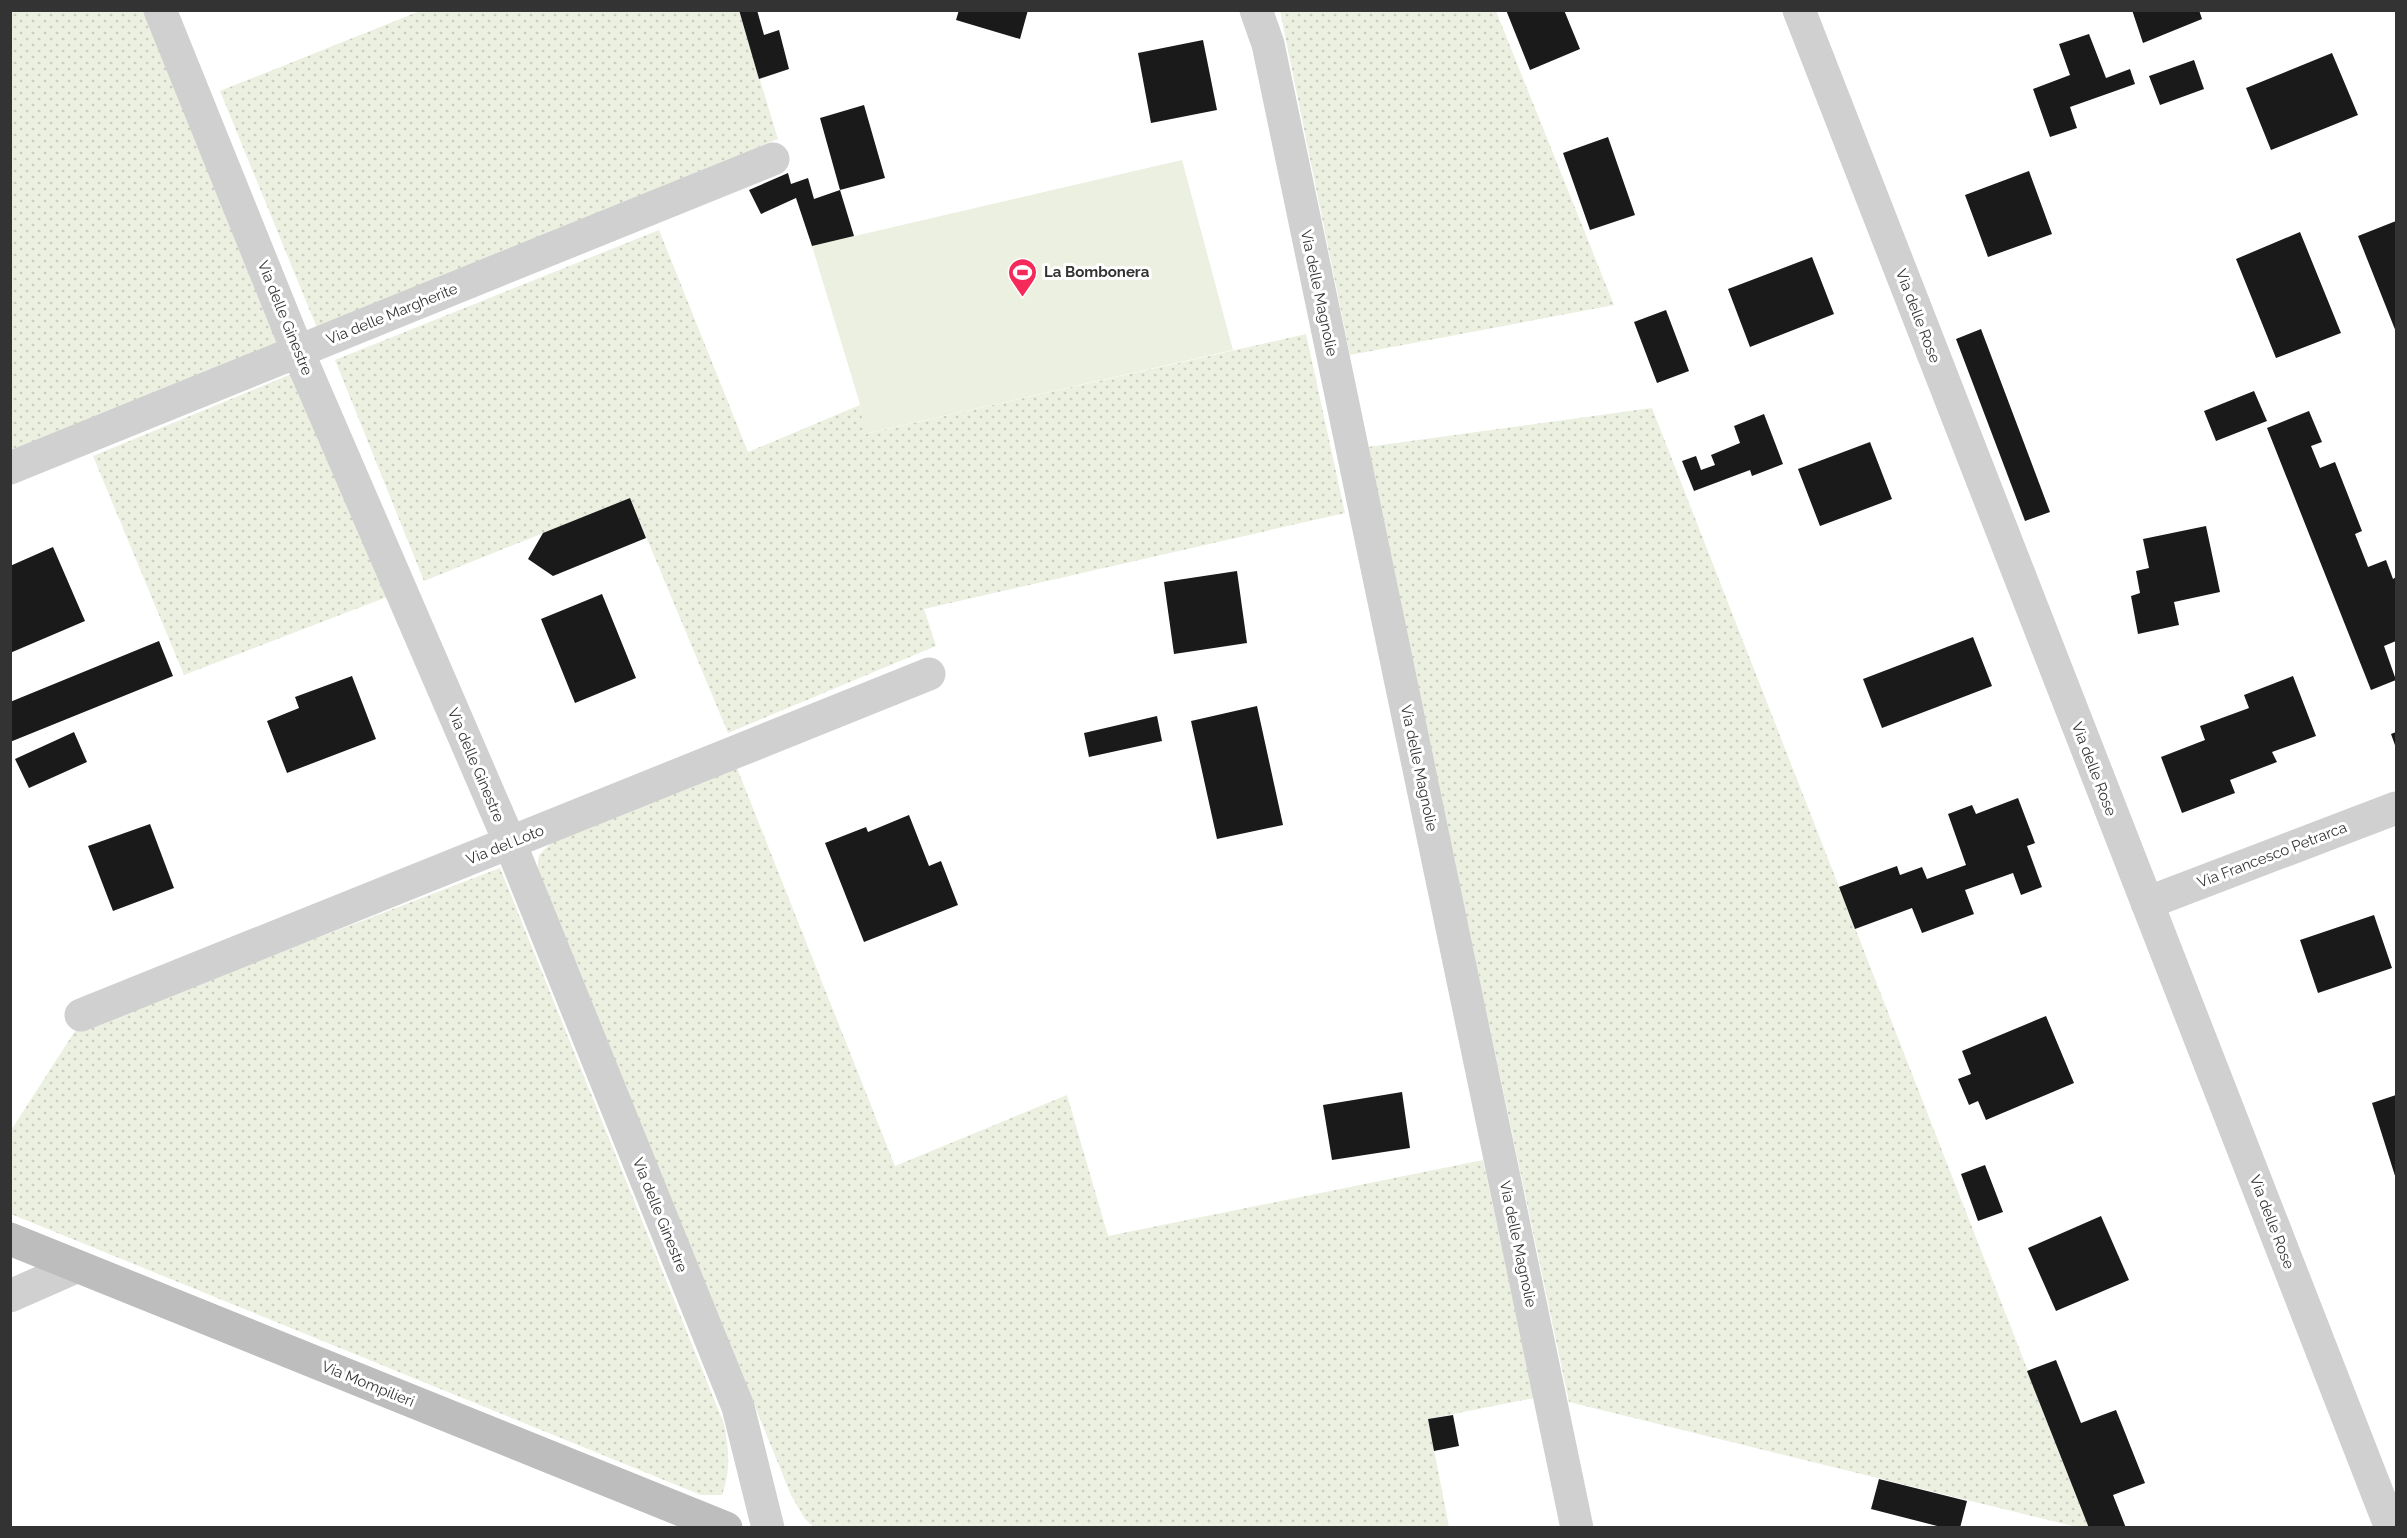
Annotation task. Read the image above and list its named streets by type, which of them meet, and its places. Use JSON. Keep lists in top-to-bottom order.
{
  "streets": {
    "street": [
      "Via delle Magnolie",
      "Via delle Margherite",
      "Via delle Rose",
      "Via delle Ginestre",
      "Via del Loto",
      "Via Francesco Petrarca",
      "Via Mompilieri"
    ]
  },
  "crossings": [
    ["Via delle Margherite", "Via delle Ginestre"],
    ["Via delle Rose", "Via Francesco Petrarca"],
    ["Via delle Ginestre", "Via del Loto"]
  ],
  "places": {
    "sports": ["La Bombonera"]
  }
}
